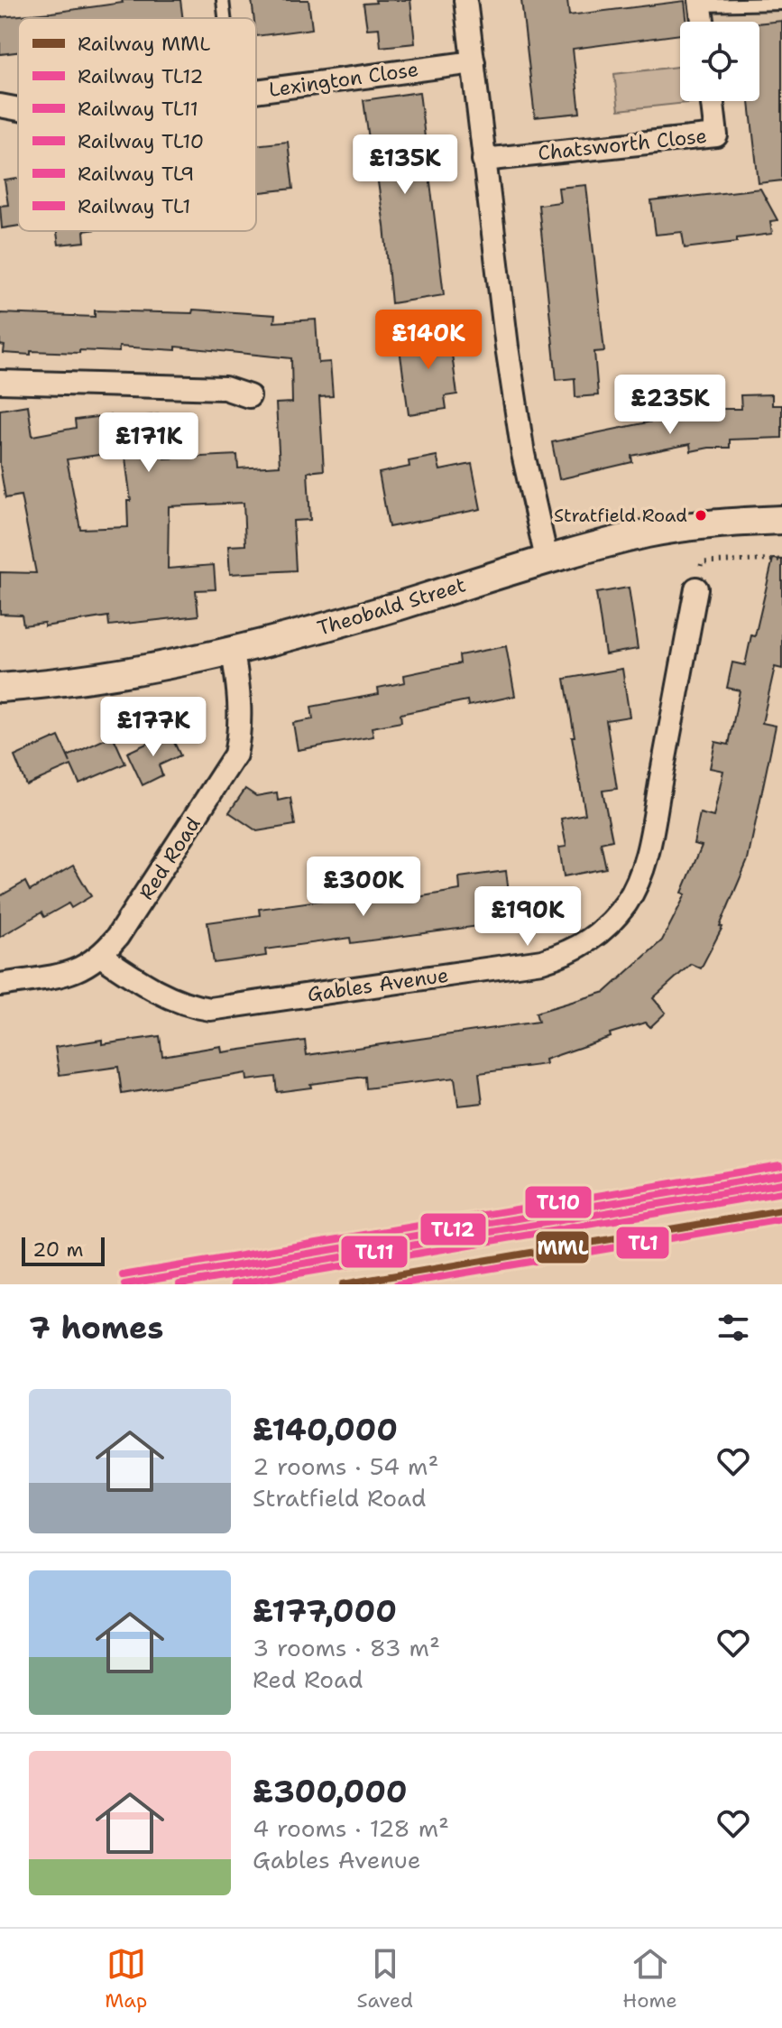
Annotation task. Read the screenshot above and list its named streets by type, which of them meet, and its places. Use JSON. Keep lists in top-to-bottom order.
{
  "streets": {
    "street": [
      "Lexington Close",
      "Chatsworth Close",
      "Theobald Street",
      "Red Road",
      "Gables Avenue"
    ]
  },
  "crossings": [
    ["Theobald Street", "Red Road"],
    ["Red Road", "Gables Avenue"]
  ],
  "places": ["Stratfield Road"],
  "lines": [
    "rail line TL10",
    "rail line TL12",
    "rail line TL11",
    "rail line TL9",
    "rail line MML",
    "rail line TL1"
  ],
  "legend": [
    "Railway MML",
    "Railway TL12",
    "Railway TL11",
    "Railway TL10",
    "Railway TL9",
    "Railway TL1"
  ],
  "scale_bar": "20 m",
  "page": {
    "price": [
      "£135K",
      "£140K",
      "£235K",
      "£171K",
      "£177K",
      "£300K",
      "£190K"
    ],
    "scale": "20 m",
    "heading": "7 homes",
    "list": [
      {
        "name": "£140,000",
        "note": "2 rooms · 54 m² · Stratfield Road"
      },
      {
        "name": "£177,000",
        "note": "3 rooms · 83 m² · Red Road"
      },
      {
        "name": "£300,000",
        "note": "4 rooms · 128 m² · Gables Avenue"
      }
    ],
    "tabs": ["Map", "Saved", "Home"]
  }
}
